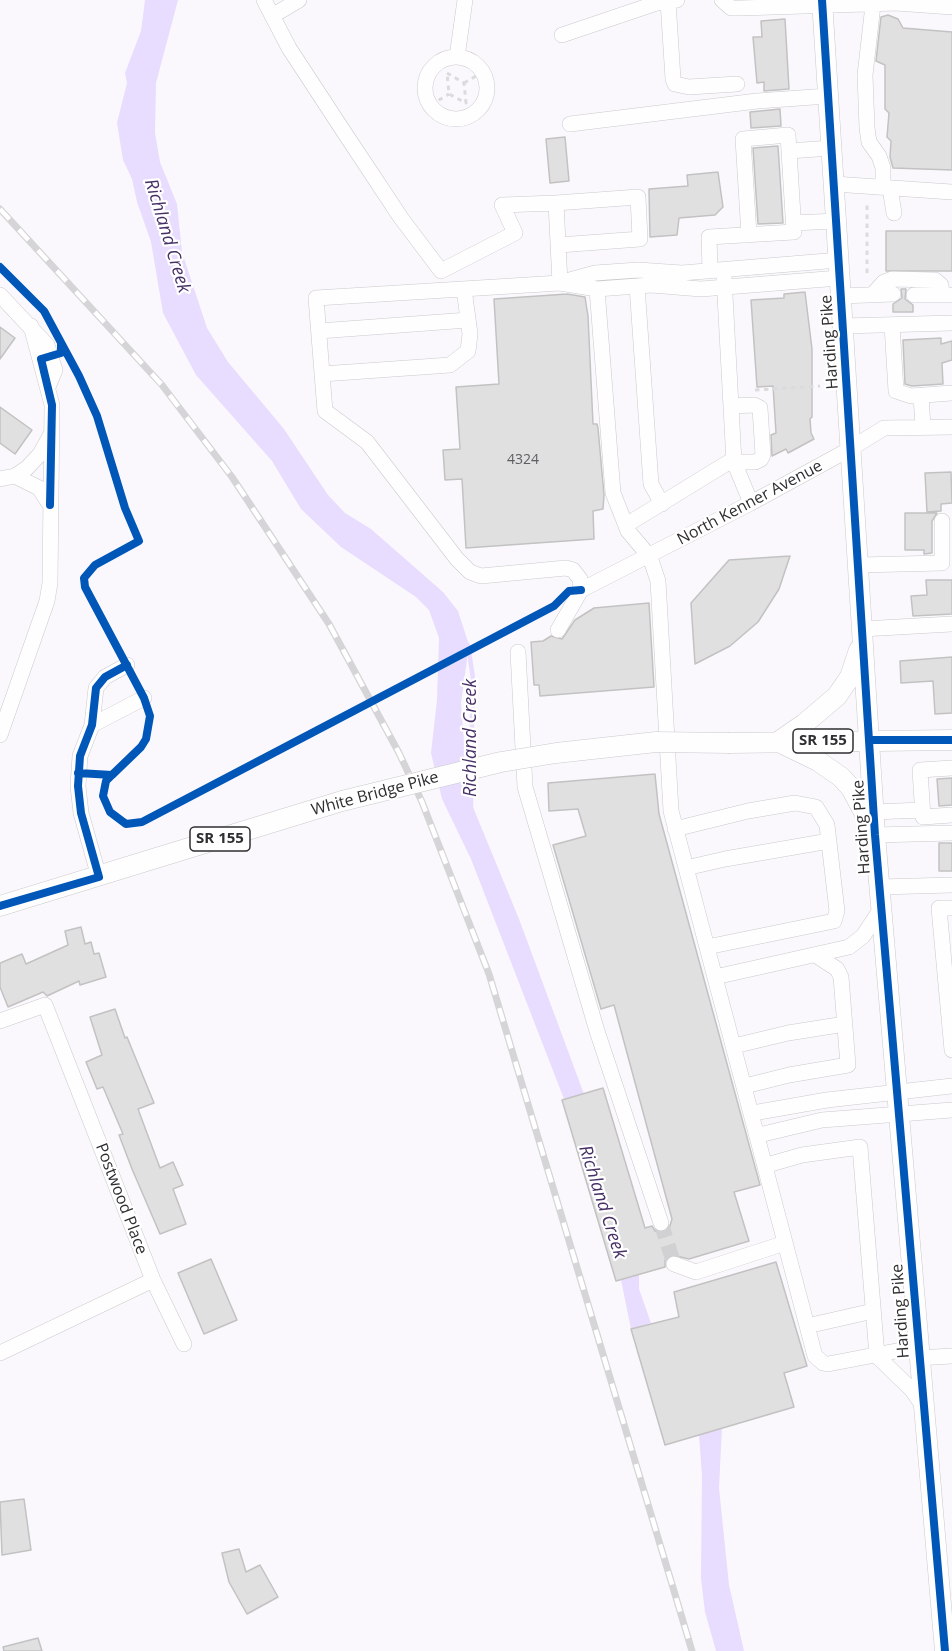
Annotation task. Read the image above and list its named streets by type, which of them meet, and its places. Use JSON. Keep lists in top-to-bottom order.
{
  "streets": {
    "main road": ["Harding Pike", "SR 155", "White Bridge Pike"],
    "street": ["North Kenner Avenue", "Postwood Place"]
  },
  "crossings": [
    ["Harding Pike", "North Kenner Avenue"],
    ["Harding Pike", "White Bridge Pike"]
  ],
  "water": ["Richland Creek"],
  "house_numbers": ["4324"]
}
